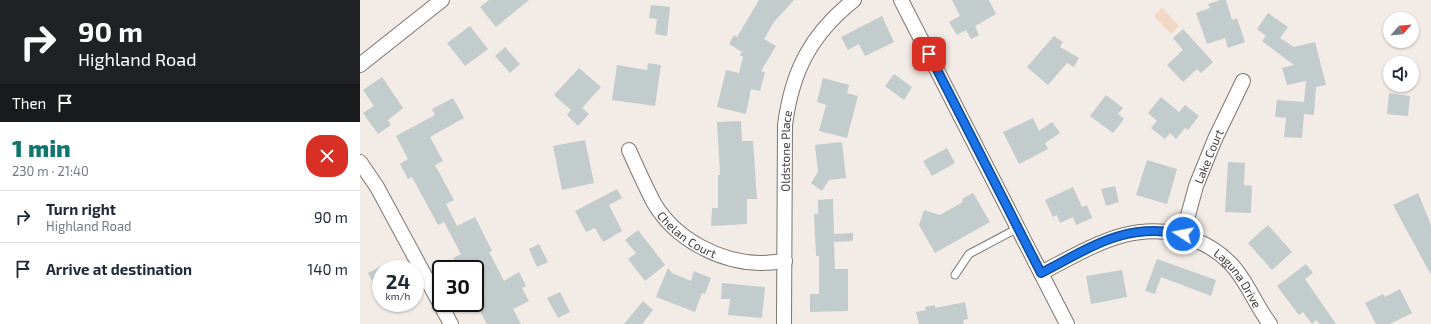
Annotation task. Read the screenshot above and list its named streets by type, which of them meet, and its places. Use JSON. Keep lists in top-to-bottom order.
{
  "streets": {
    "street": [
      "Oldstone Place",
      "Lake Court",
      "Chelan Court",
      "Laguna Drive"
    ]
  },
  "crossings": [
    ["Oldstone Place", "Chelan Court"],
    ["Lake Court", "Laguna Drive"]
  ],
  "north": "top right",
  "page": {
    "turn": ["90 m", "Highland Road"],
    "then": "Then",
    "heading": ["1 min", "230 m · 21:40"],
    "list": [
      {
        "name": "Turn right",
        "note": "Highland Road",
        "value": "90 m"
      },
      {
        "name": "Arrive at destination",
        "value": "140 m"
      }
    ],
    "speed": "24 km/h",
    "limit": "30"
  }
}
